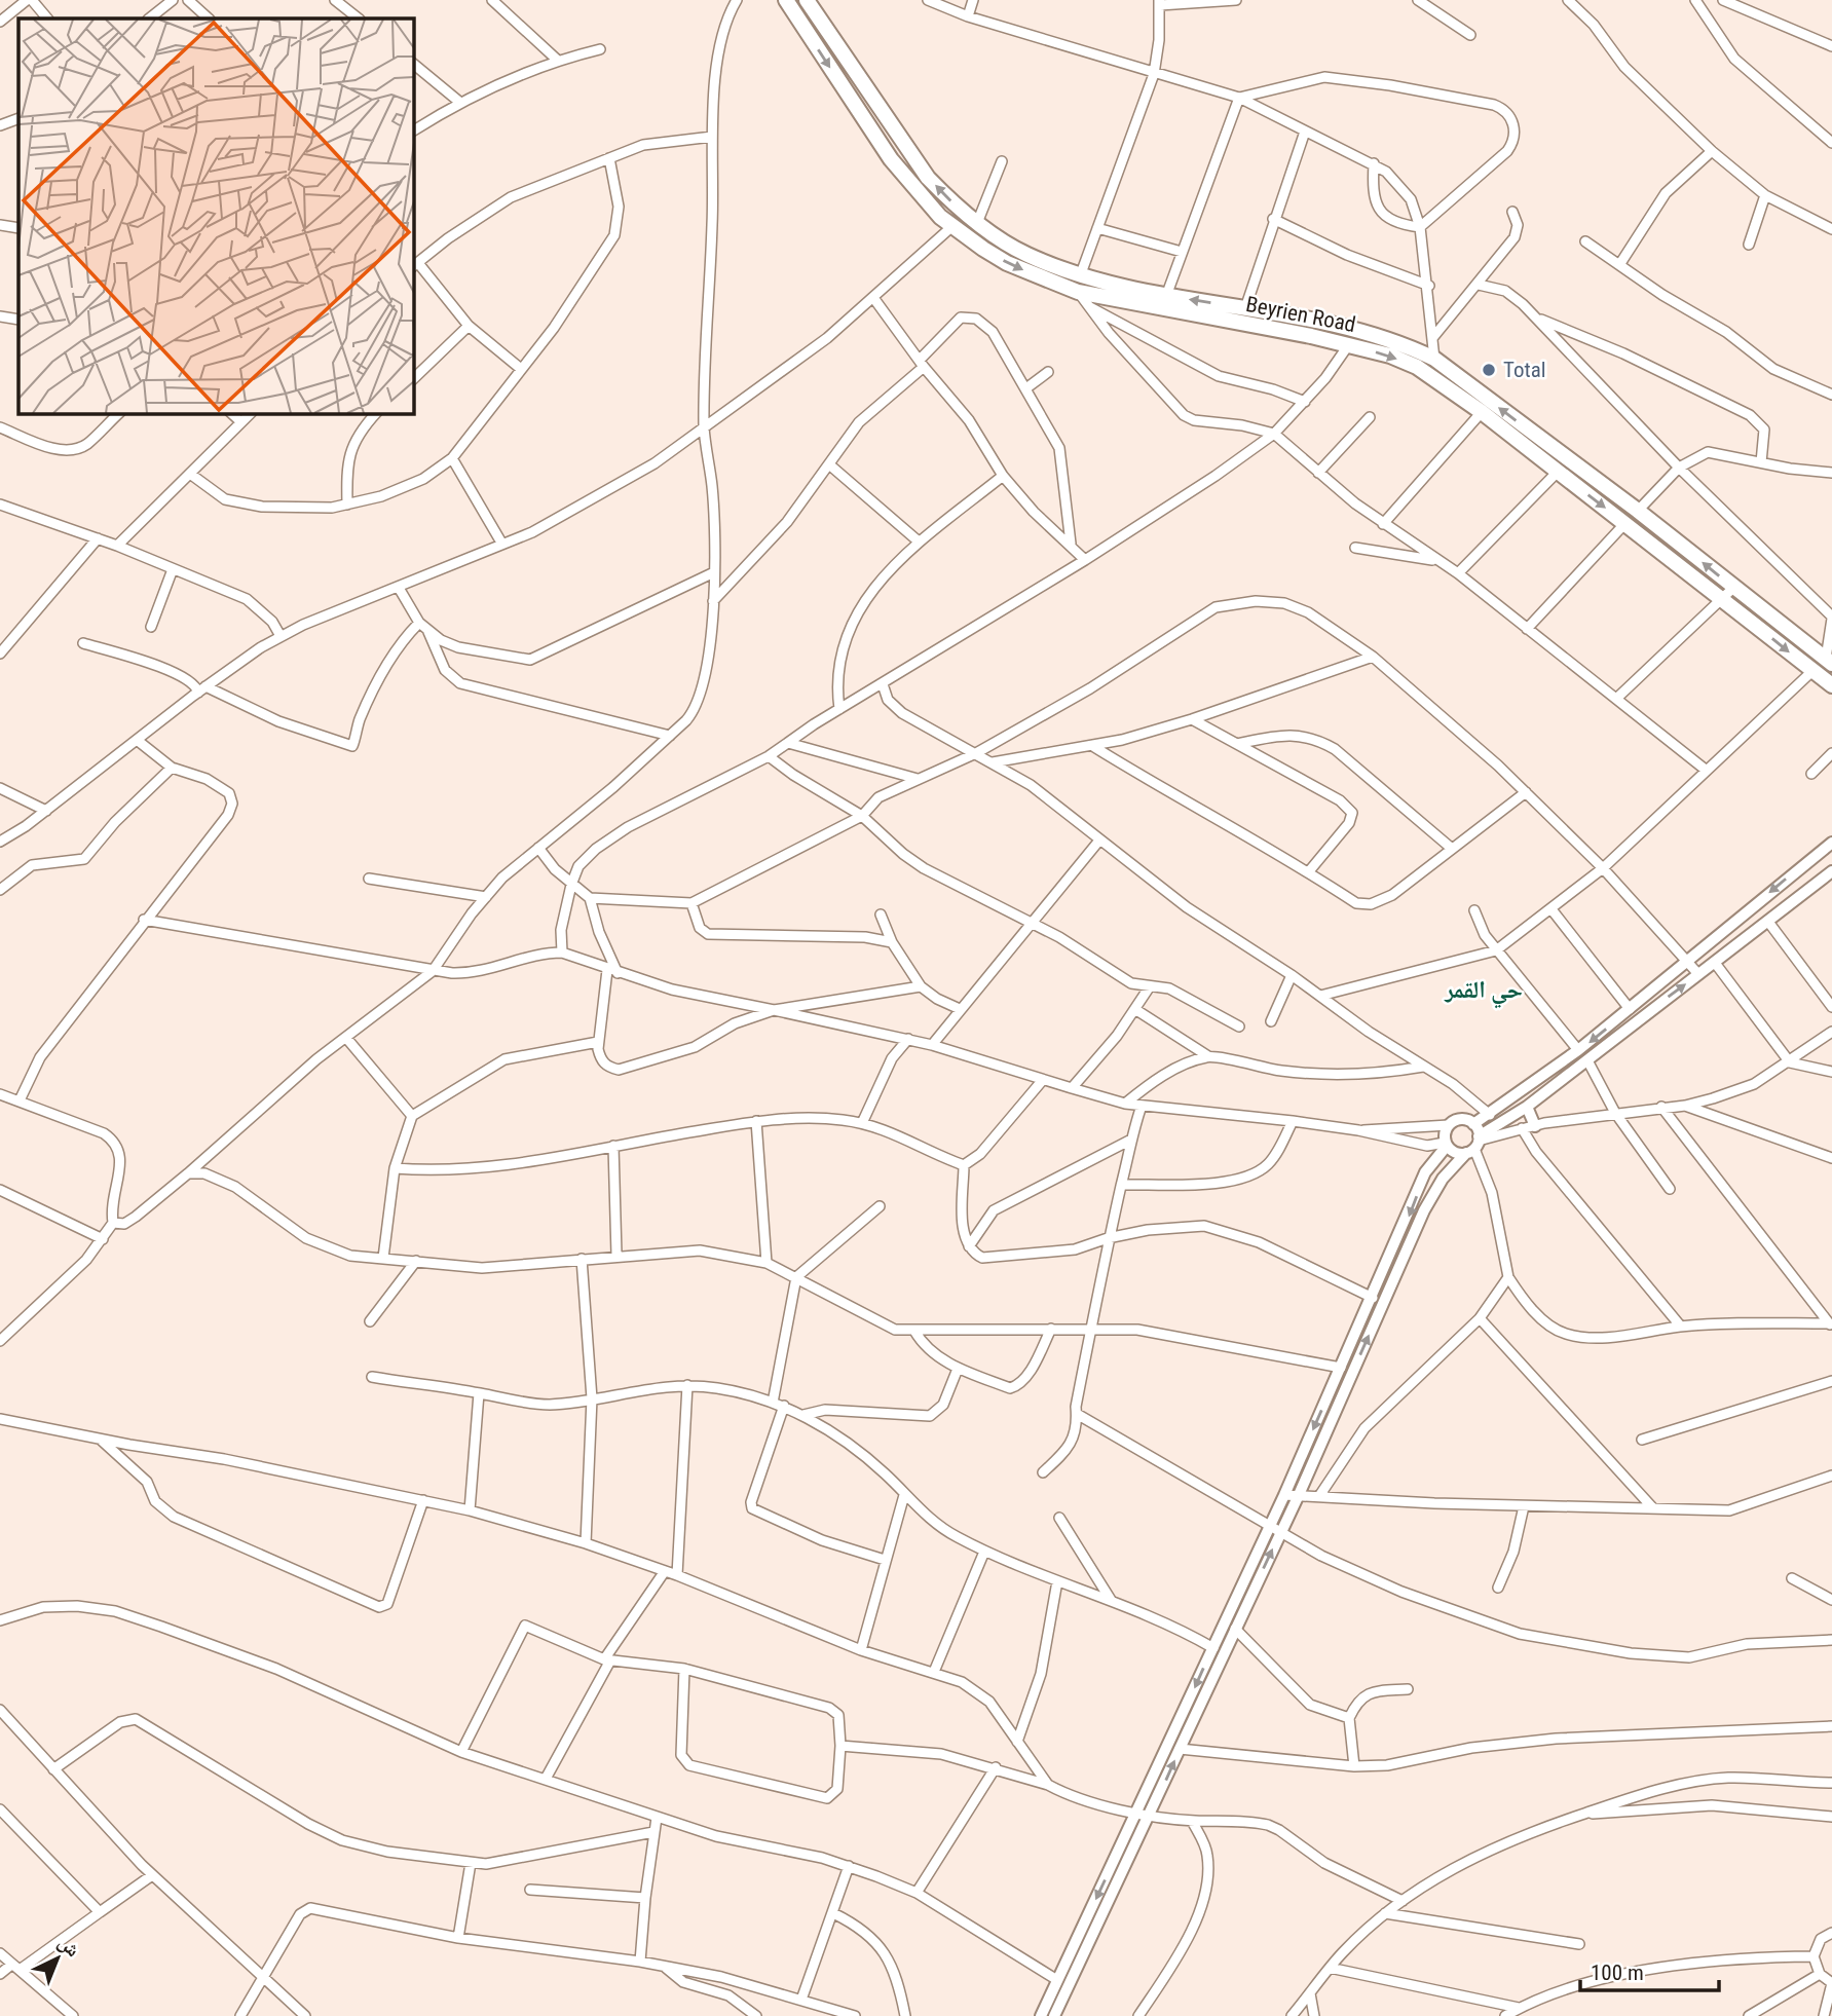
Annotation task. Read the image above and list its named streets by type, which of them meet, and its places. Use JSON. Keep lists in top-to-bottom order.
{
  "streets": {
    "main road": ["Beyrien Road"]
  },
  "districts": ["حي القمر"],
  "places": ["Total"],
  "scale_bar": "100 m",
  "north": "top right"
}
